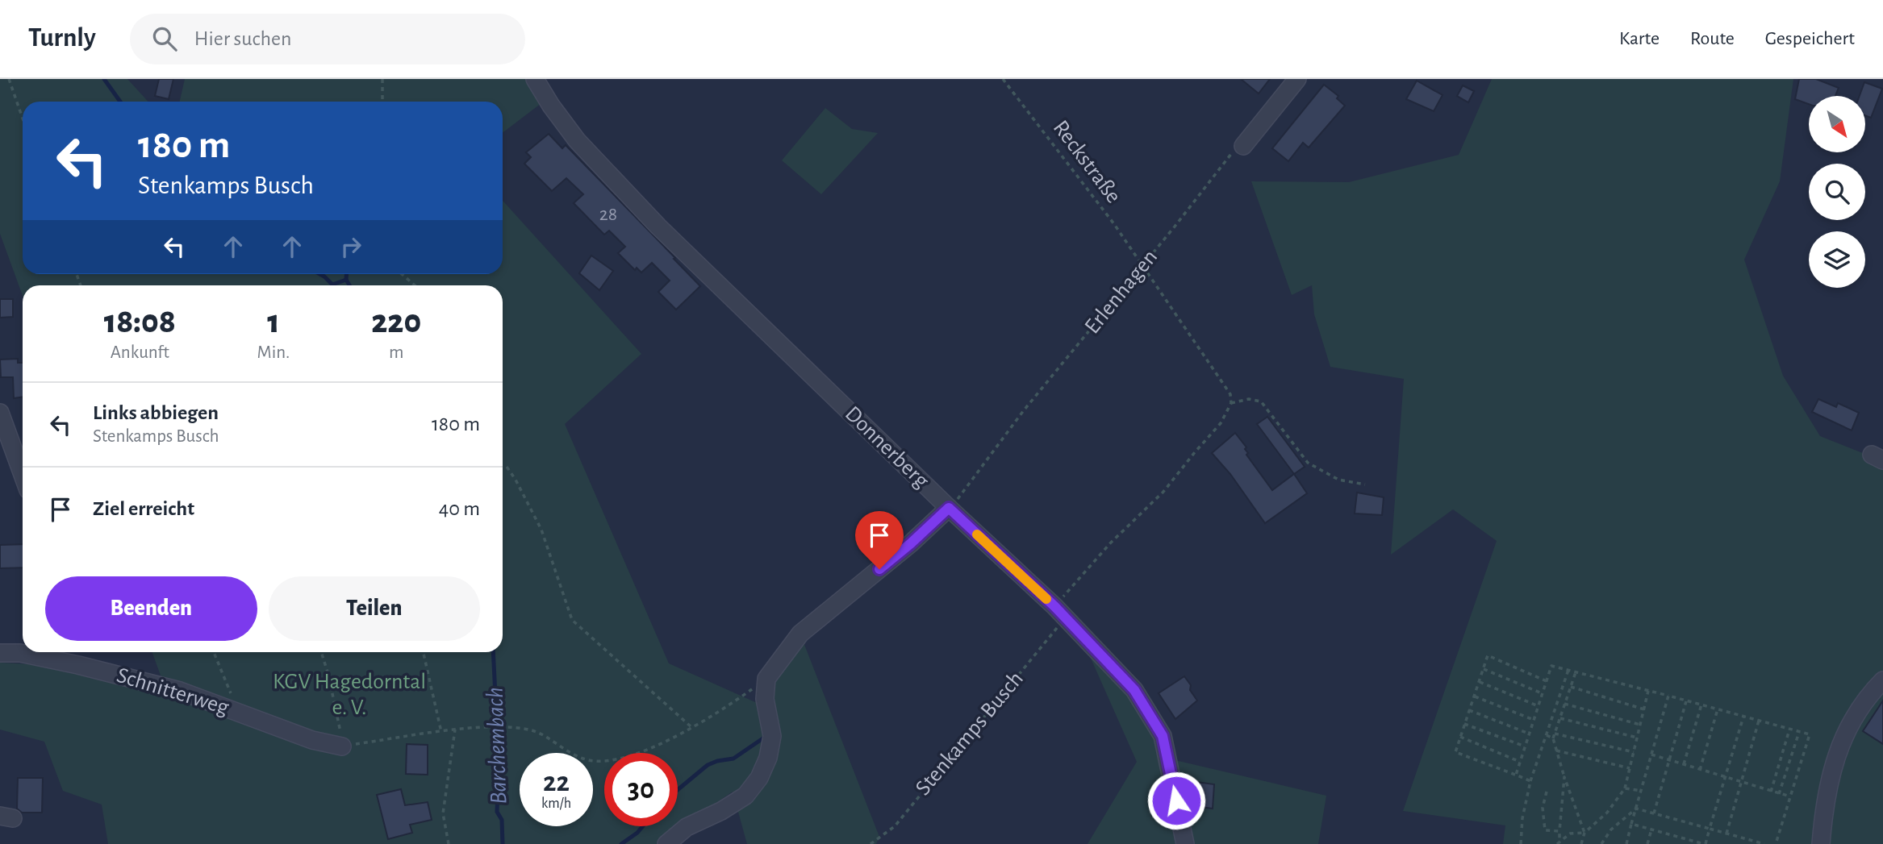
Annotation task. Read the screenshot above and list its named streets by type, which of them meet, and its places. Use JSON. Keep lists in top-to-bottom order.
{
  "streets": {
    "street": ["Donnerberg", "Schnitterweg"],
    "path": ["Reckstraße", "Erlenhagen", "Stenkamps Busch"]
  },
  "crossings": [
    ["Reckstraße", "Erlenhagen"],
    ["Reckstraße", "Stenkamps Busch"],
    ["Erlenhagen", "Donnerberg"],
    ["Donnerberg", "Stenkamps Busch"]
  ],
  "water": ["Barchembach"],
  "parks": ["KGV Hagedorntal e. V."],
  "house_numbers": ["28"],
  "north": "bottom right",
  "page": {
    "header": "Turnly",
    "search": "Hier suchen",
    "nav": ["Karte", "Route", "Gespeichert"],
    "turn": ["180 m", "Stenkamps Busch"],
    "eta": [
      "18:08",
      "Ankunft",
      "1",
      "Min.",
      "220",
      "m"
    ],
    "list": [
      {
        "name": "Links abbiegen",
        "note": "Stenkamps Busch",
        "value": "180 m"
      },
      {
        "name": "Ziel erreicht",
        "value": "40 m"
      }
    ],
    "buttons": ["Beenden", "Teilen"],
    "speed": "22 km/h",
    "limit": "30"
  }
}
